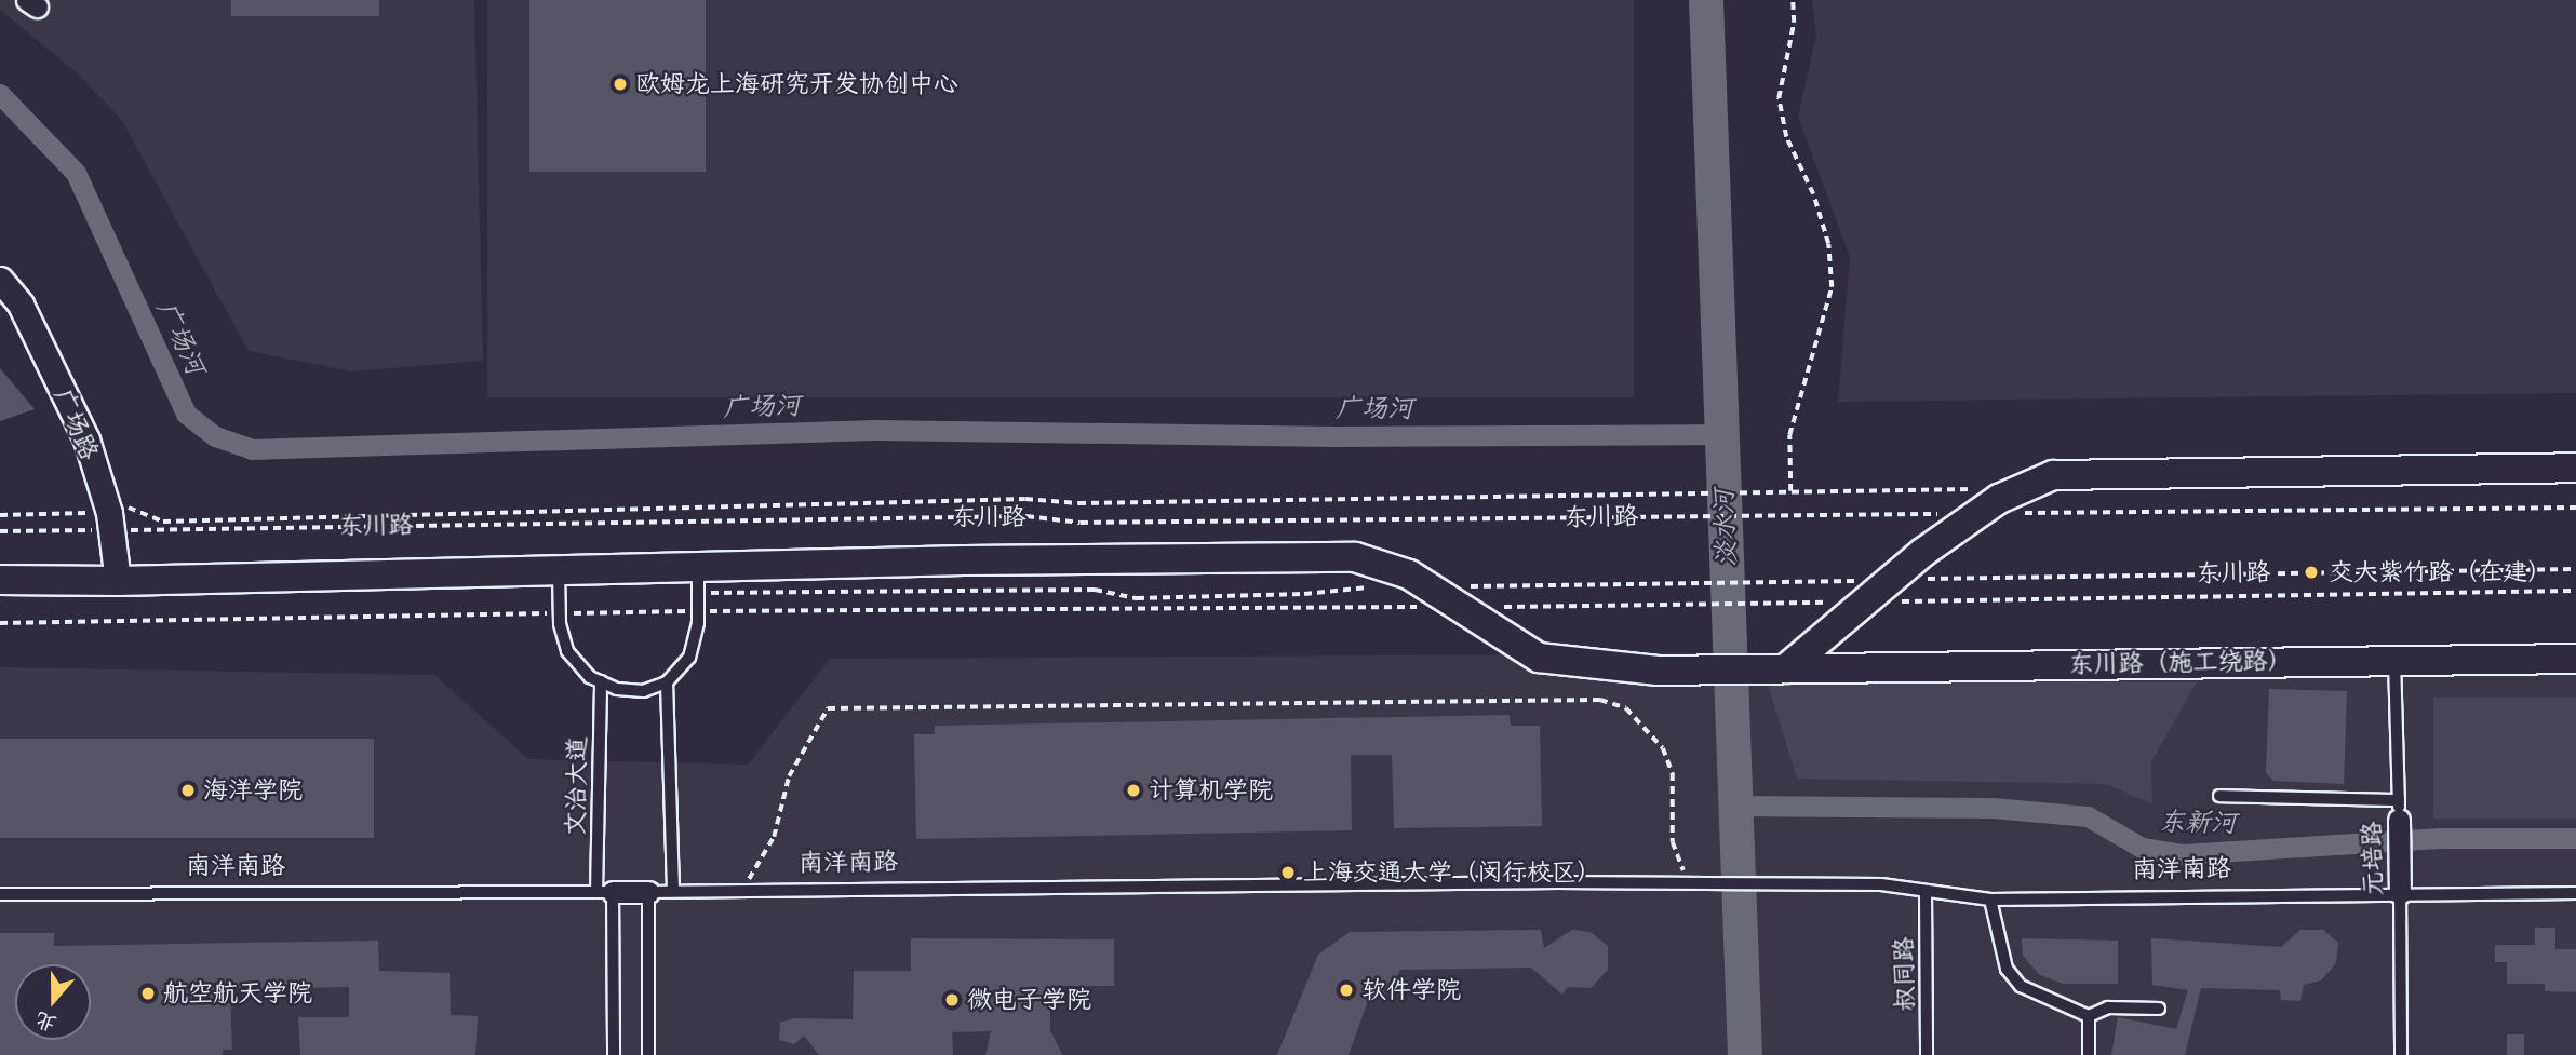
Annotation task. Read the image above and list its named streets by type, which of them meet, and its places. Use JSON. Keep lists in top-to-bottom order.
{
  "streets": {
    "main road": ["东川路", "东川路（施工绕路）"],
    "street": ["广场路", "元培路", "南洋南路"],
    "lane": ["文治大道", "叔同路"]
  },
  "crossings": [
    ["广场路", "东川路"],
    ["东川路", "东川路（施工绕路）"],
    ["东川路（施工绕路）", "元培路"],
    ["文治大道", "南洋南路"],
    ["元培路", "南洋南路"],
    ["南洋南路", "叔同路"]
  ],
  "water": ["广场河", "淡水河", "东新河"],
  "places": [
    "欧姆龙上海研究开发协创中心",
    "交大紫竹路（在建）",
    "海洋学院",
    "计算机学院",
    "上海交通大学（闵行校区）",
    "软件学院",
    "航空航天学院",
    "微电子学院"
  ],
  "north": "bottom"
}
